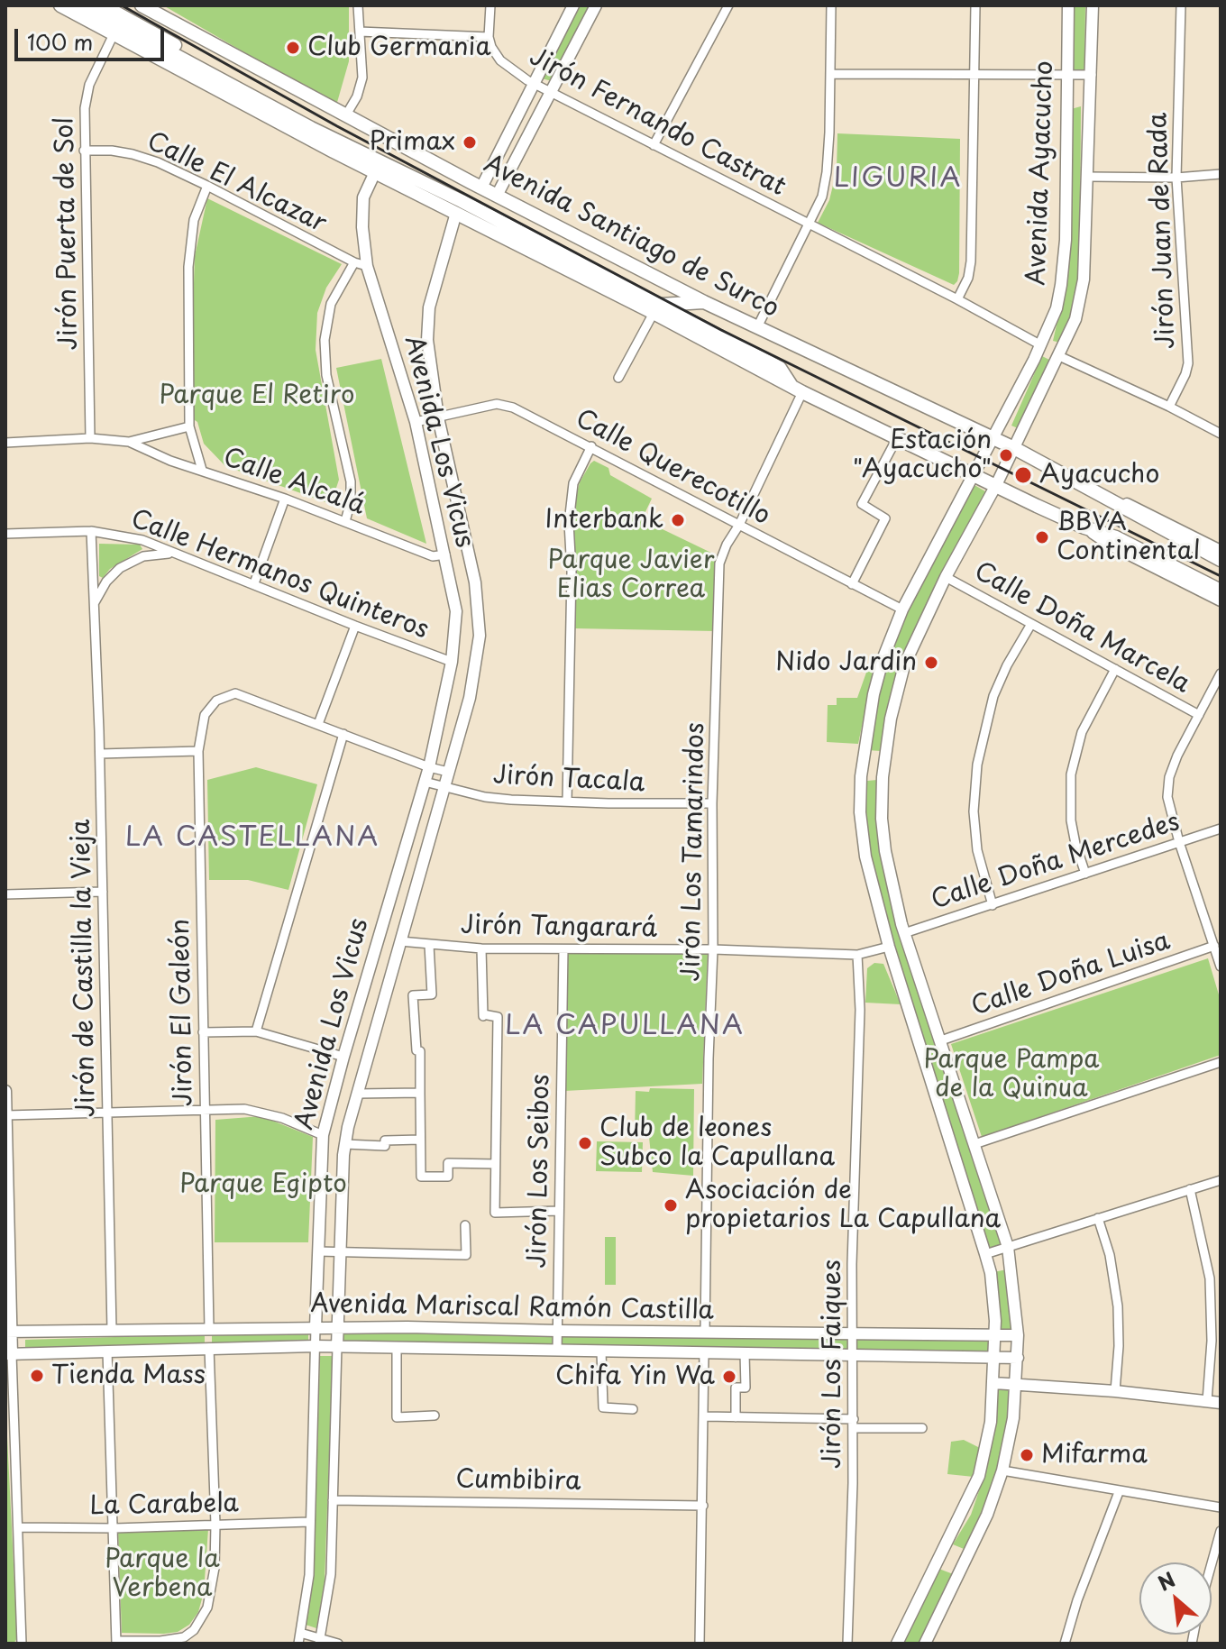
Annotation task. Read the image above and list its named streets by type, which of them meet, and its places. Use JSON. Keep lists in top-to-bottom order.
{
  "streets": {
    "main road": [
      "Avenida Ayacucho",
      "Avenida Santiago de Surco",
      "Avenida Los Vicus",
      "Avenida Mariscal Ramón Castilla"
    ],
    "street": [
      "Jirón Fernando Castrat",
      "Calle El Alcazar",
      "Jirón Juan de Rada",
      "Jirón Puerta de Sol",
      "Calle Querecotillo",
      "Calle Alcalá",
      "Calle Hermanos Quinteros",
      "Calle Doña Marcela",
      "Jirón Tacala",
      "Jirón Los Tamarindos",
      "Calle Doña Mercedes",
      "Jirón Tangarará",
      "Jirón de Castilla la Vieja",
      "Calle Doña Luisa",
      "Jirón El Galeón",
      "Jirón Los Seibos",
      "Jirón Los Faiques",
      "Cumbibira",
      "La Carabela"
    ]
  },
  "crossings": [
    ["Jirón Fernando Castrat", "Avenida Ayacucho"],
    ["Avenida Ayacucho", "Avenida Santiago de Surco"],
    ["Avenida Ayacucho", "Calle Querecotillo"],
    ["Avenida Ayacucho", "Calle Doña Marcela"],
    ["Avenida Ayacucho", "Calle Doña Mercedes"],
    ["Avenida Ayacucho", "Jirón Tangarará"],
    ["Avenida Ayacucho", "Calle Doña Luisa"],
    ["Avenida Ayacucho", "Avenida Mariscal Ramón Castilla"],
    ["Calle El Alcazar", "Jirón Puerta de Sol"],
    ["Calle El Alcazar", "Avenida Los Vicus"],
    ["Jirón Puerta de Sol", "Avenida Santiago de Surco"],
    ["Jirón Puerta de Sol", "Calle Alcalá"],
    ["Avenida Santiago de Surco", "Avenida Los Vicus"],
    ["Avenida Santiago de Surco", "Jirón Los Tamarindos"],
    ["Avenida Los Vicus", "Calle Querecotillo"],
    ["Avenida Los Vicus", "Calle Alcalá"],
    ["Avenida Los Vicus", "Calle Hermanos Quinteros"],
    ["Avenida Los Vicus", "Jirón Tacala"],
    ["Avenida Los Vicus", "Jirón Tangarará"],
    ["Avenida Los Vicus", "Avenida Mariscal Ramón Castilla"],
    ["Avenida Los Vicus", "Cumbibira"],
    ["Avenida Los Vicus", "La Carabela"],
    ["Calle Querecotillo", "Jirón Los Tamarindos"],
    ["Calle Hermanos Quinteros", "Jirón de Castilla la Vieja"],
    ["Jirón Tacala", "Jirón Los Tamarindos"],
    ["Jirón Los Tamarindos", "Jirón Tangarará"],
    ["Jirón Los Tamarindos", "Avenida Mariscal Ramón Castilla"],
    ["Jirón Tangarará", "Jirón Los Seibos"],
    ["Jirón Tangarará", "Jirón Los Faiques"],
    ["Jirón de Castilla la Vieja", "Avenida Mariscal Ramón Castilla"],
    ["Jirón El Galeón", "Avenida Mariscal Ramón Castilla"],
    ["Jirón Los Seibos", "Avenida Mariscal Ramón Castilla"],
    ["Avenida Mariscal Ramón Castilla", "Jirón Los Faiques"]
  ],
  "districts": ["LIGURIA", "LA CASTELLANA", "LA CAPULLANA"],
  "parks": [
    "Parque El Retiro",
    "Parque Javier Elias Correa",
    "Parque Pampa de la Quinua",
    "Parque Egipto",
    "Parque la Verbena"
  ],
  "places": [
    "Club Germania",
    "Primax",
    "Estación \"Ayacucho\"",
    "Ayacucho",
    "Interbank",
    "BBVA Continental",
    "Nido Jardin",
    "Club de leones Subco la Capullana",
    "Asociación de propietarios La Capullana",
    "Tienda Mass",
    "Chifa Yin Wa",
    "Mifarma"
  ],
  "scale_bar": "100 m",
  "north": "top left"
}
